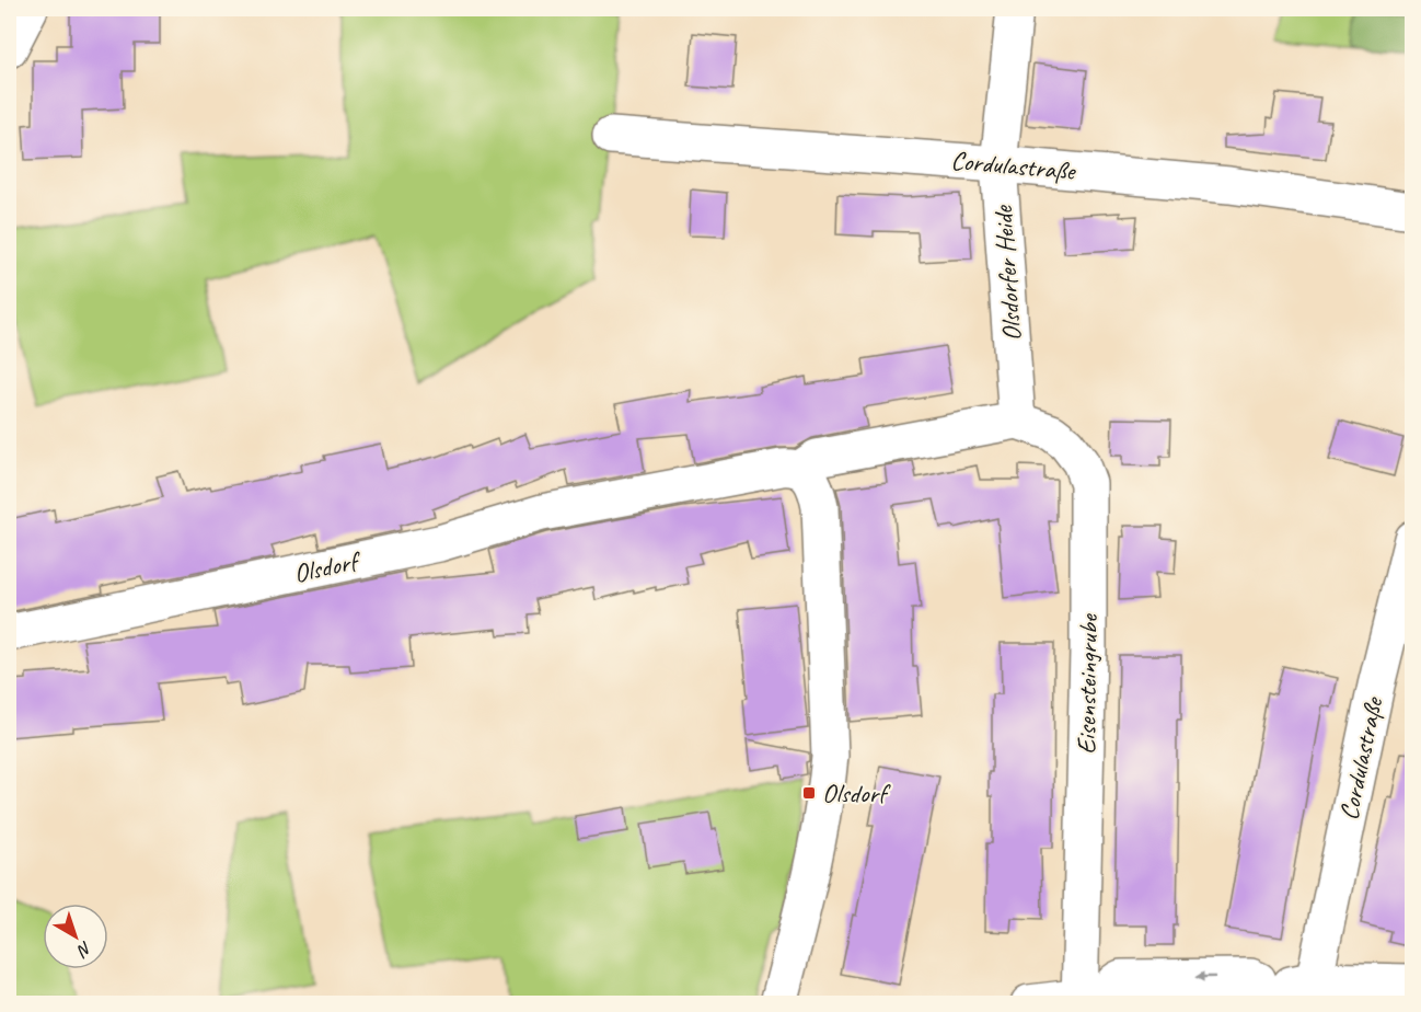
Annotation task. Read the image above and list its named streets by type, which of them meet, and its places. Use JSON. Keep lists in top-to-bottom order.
{
  "streets": {
    "street": [
      "Cordulastraße",
      "Olsdorfer Heide",
      "Olsdorf",
      "Eisensteingrube"
    ]
  },
  "crossings": [
    ["Cordulastraße", "Olsdorfer Heide"],
    ["Olsdorfer Heide", "Eisensteingrube"]
  ],
  "places": {
    "transit": ["Olsdorf"]
  },
  "north": "bottom right"
}
